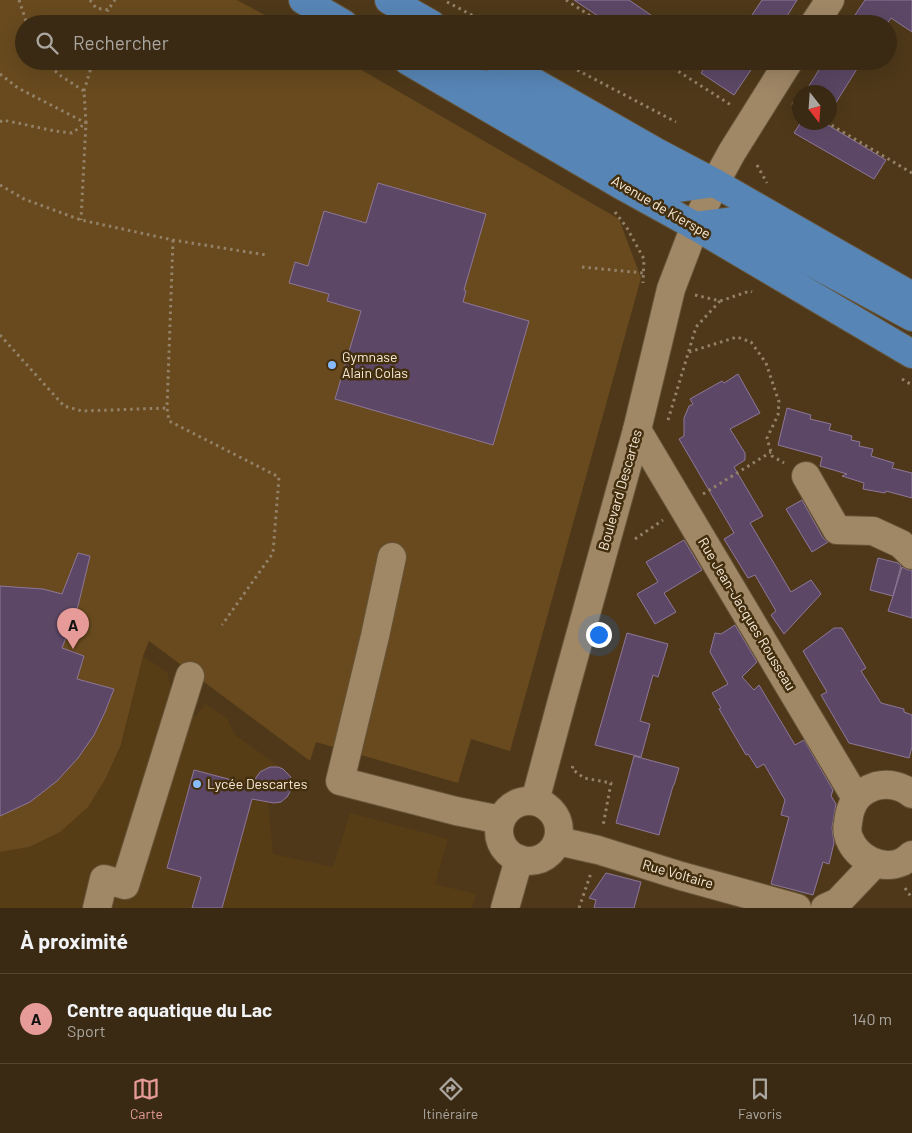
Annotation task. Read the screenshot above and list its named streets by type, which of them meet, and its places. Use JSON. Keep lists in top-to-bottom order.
{
  "streets": {
    "main road": ["Avenue de Kierspe"],
    "street": ["Boulevard Descartes", "Rue Jean-Jacques Rousseau", "Rue Voltaire"]
  },
  "crossings": [
    ["Avenue de Kierspe", "Boulevard Descartes"],
    ["Boulevard Descartes", "Rue Jean-Jacques Rousseau"],
    ["Boulevard Descartes", "Rue Voltaire"]
  ],
  "places": ["Gymnase Alain Colas", "Lycée Descartes"],
  "north": "bottom",
  "page": {
    "search": "Rechercher",
    "pins": "A",
    "heading": "À proximité",
    "list": [
      {
        "mark": "A",
        "name": "Centre aquatique du Lac",
        "note": "Sport",
        "value": "140 m"
      }
    ],
    "nav": ["Carte", "Itinéraire", "Favoris"]
  }
}
